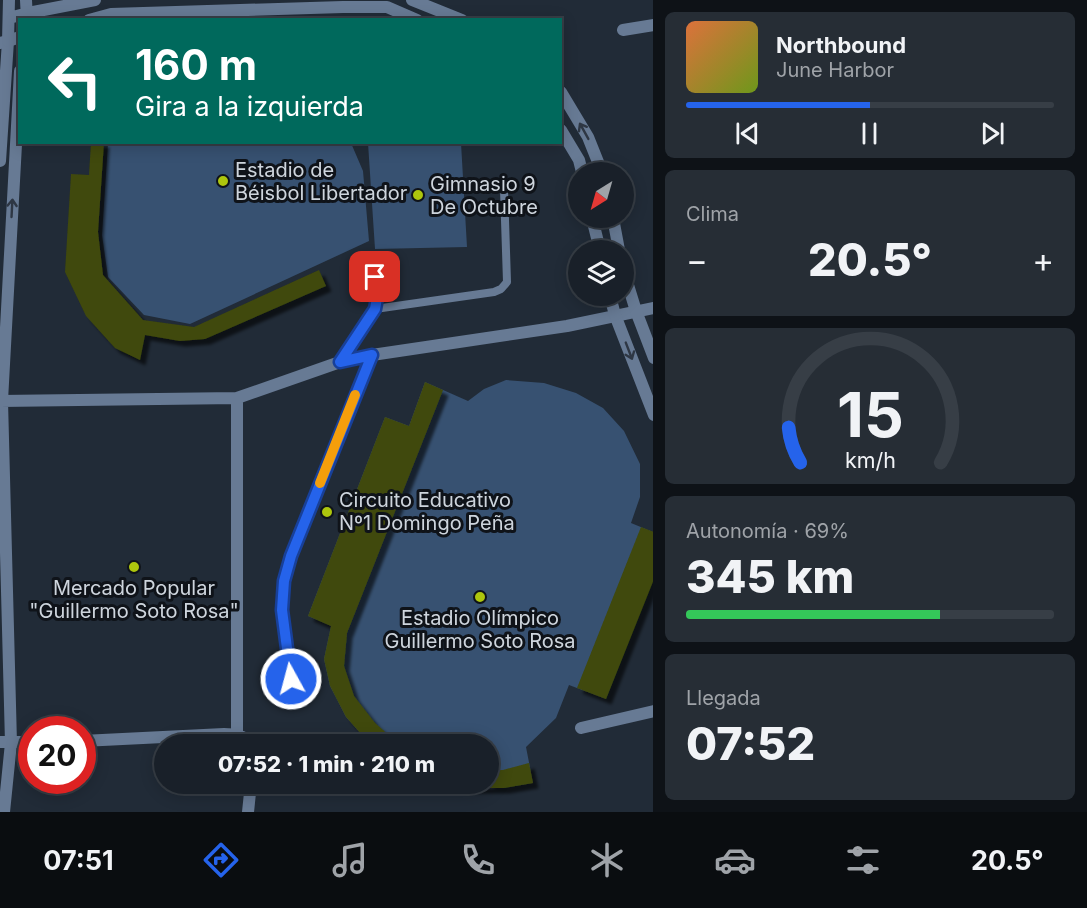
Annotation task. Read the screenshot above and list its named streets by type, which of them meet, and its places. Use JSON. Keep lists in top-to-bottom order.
{
  "places": [
    "Estadio de Béisbol Libertador",
    "Gimnasio 9 De Octubre",
    "Circuito Educativo Nº1 Domingo Peña",
    "Mercado Popular \"Guillermo Soto Rosa\"",
    "Estadio Olímpico Guillermo Soto Rosa"
  ],
  "north": "bottom left",
  "page": {
    "turn": ["160 m", "Gira a la izquierda"],
    "song": ["Northbound", "June Harbor"],
    "tile": [
      "Clima",
      ["Autonomía · 69%", "345 km"],
      ["Llegada", "07:52"]
    ],
    "heat": ["−", "20.5°", "+"],
    "limit": "20",
    "trip": "07:52 · 1 min · 210 m",
    "tabs": ["07:51", "20.5°"],
    "gauge": ["15", "km/h"]
  }
}
